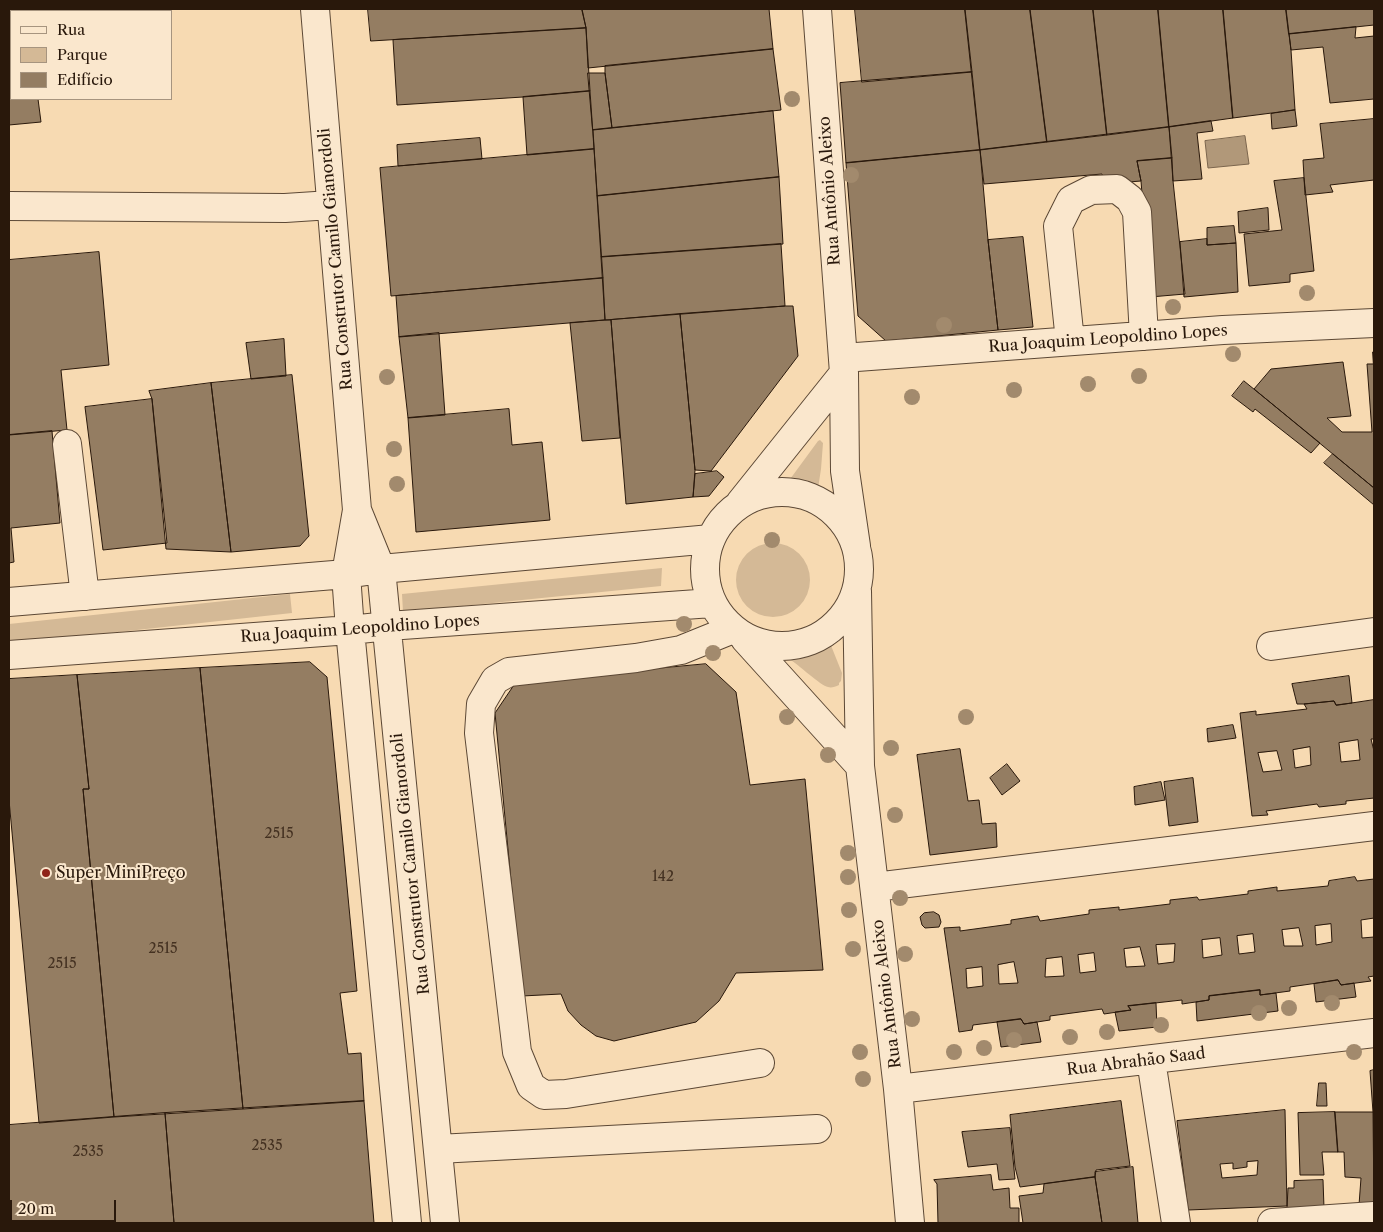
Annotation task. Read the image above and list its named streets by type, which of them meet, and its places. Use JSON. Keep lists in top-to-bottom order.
{
  "streets": {
    "street": [
      "Rua Antônio Aleixo",
      "Rua Construtor Camilo Gianordoli",
      "Rua Joaquim Leopoldino Lopes",
      "Rua Abrahão Saad"
    ]
  },
  "crossings": [
    ["Rua Antônio Aleixo", "Rua Joaquim Leopoldino Lopes"],
    ["Rua Antônio Aleixo", "Rua Abrahão Saad"],
    ["Rua Construtor Camilo Gianordoli", "Rua Joaquim Leopoldino Lopes"]
  ],
  "places": ["Super MiniPreço"],
  "house_numbers": [
    "2515",
    "142",
    "2515",
    "2515",
    "2535",
    "2535"
  ],
  "legend": ["Rua", "Parque", "Edifício"],
  "scale_bar": "20 m"
}
